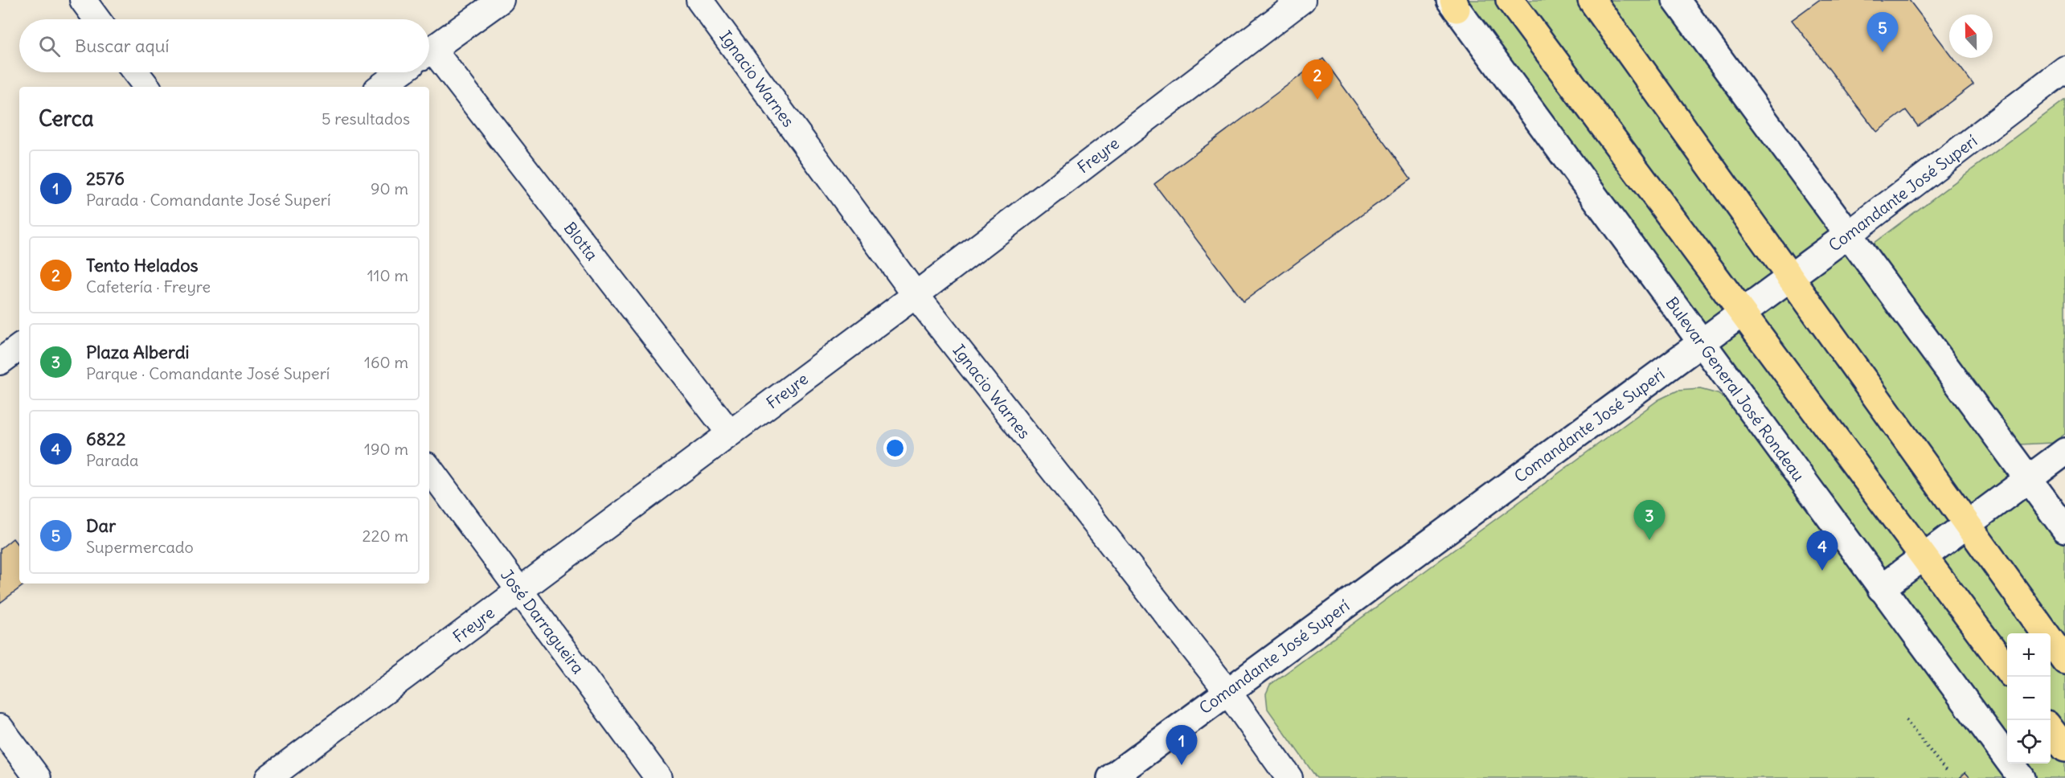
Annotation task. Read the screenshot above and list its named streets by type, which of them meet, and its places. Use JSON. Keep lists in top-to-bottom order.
{
  "streets": {
    "main road": ["Comandante José Superí", "Bulevar General José Rondeau"],
    "street": [
      "Ignacio Warnes",
      "Freyre",
      "Blotta",
      "José Darragueira"
    ]
  },
  "crossings": [
    ["Ignacio Warnes", "Freyre"],
    ["Ignacio Warnes", "Comandante José Superí"],
    ["Freyre", "Blotta"],
    ["Freyre", "José Darragueira"],
    ["Comandante José Superí", "Bulevar General José Rondeau"]
  ],
  "north": "top",
  "page": {
    "pins": [
      "5",
      "2",
      "3",
      "4",
      "1"
    ],
    "search": "Buscar aquí",
    "heading": ["Cerca", "5 resultados"],
    "list": [
      {
        "mark": "1",
        "name": "2576",
        "note": "Parada · Comandante José Superí",
        "value": "90 m"
      },
      {
        "mark": "2",
        "name": "Tento Helados",
        "note": "Cafetería · Freyre",
        "value": "110 m"
      },
      {
        "mark": "3",
        "name": "Plaza Alberdi",
        "note": "Parque · Comandante José Superí",
        "value": "160 m"
      },
      {
        "mark": "4",
        "name": "6822",
        "note": "Parada",
        "value": "190 m"
      },
      {
        "mark": "5",
        "name": "Dar",
        "note": "Supermercado",
        "value": "220 m"
      }
    ],
    "map_buttons": ["+", "−"]
  }
}
